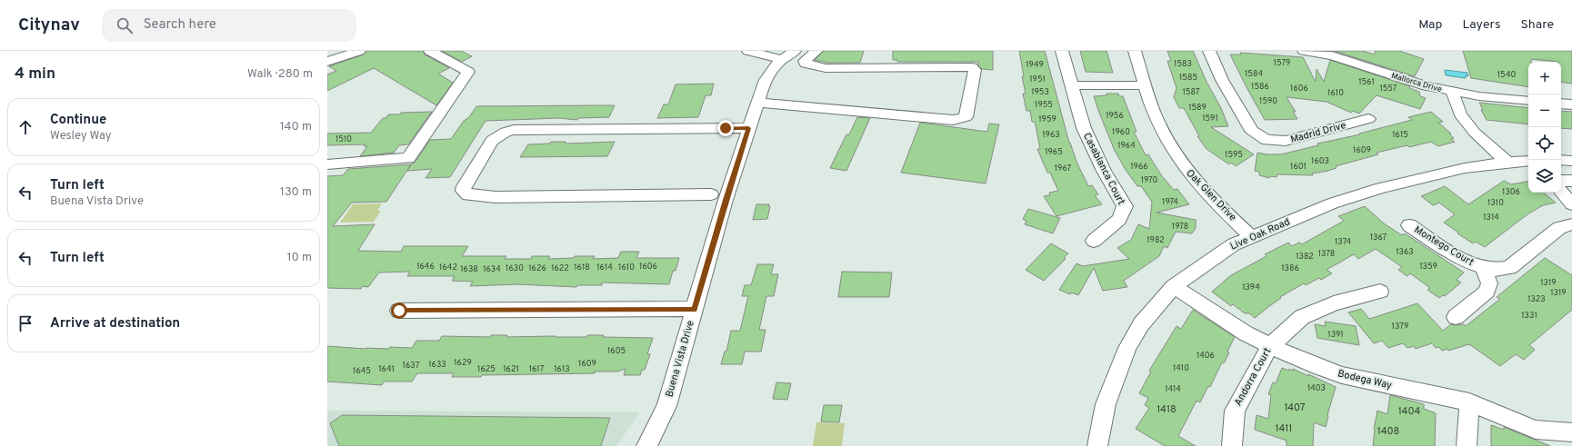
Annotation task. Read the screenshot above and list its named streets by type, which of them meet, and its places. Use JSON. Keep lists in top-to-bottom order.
{
  "streets": {
    "street": [
      "Mallorca Drive",
      "Madrid Drive",
      "Casablanca Court",
      "Oak Glen Drive",
      "Live Oak Road",
      "Montego Court",
      "Buena Vista Drive",
      "Andorra Court",
      "Bodega Way"
    ]
  },
  "crossings": [
    ["Oak Glen Drive", "Live Oak Road"],
    ["Live Oak Road", "Bodega Way"],
    ["Andorra Court", "Bodega Way"]
  ],
  "house_numbers": [
    "1579",
    "1583",
    "1949",
    "1584",
    "1540",
    "1585",
    "1951",
    "1561",
    "1586",
    "1606",
    "1557",
    "1953",
    "1587",
    "1610",
    "1590",
    "1955",
    "1589",
    "1956",
    "1591",
    "1959",
    "1960",
    "1963",
    "1615",
    "1510",
    "1964",
    "1609",
    "1965",
    "1595",
    "1603",
    "1966",
    "1601",
    "1967",
    "1970",
    "1306",
    "1974",
    "1310",
    "1314",
    "1978",
    "1367",
    "1982",
    "1374",
    "1363",
    "1378",
    "1382",
    "1646",
    "1606",
    "1359",
    "1642",
    "1618",
    "1614",
    "1610",
    "1630",
    "1626",
    "1622",
    "1386",
    "1638",
    "1634",
    "1319",
    "1394",
    "1319",
    "1323",
    "1331",
    "1379",
    "1391",
    "1605",
    "1406",
    "1629",
    "1609",
    "1633",
    "1637",
    "1410",
    "1641",
    "1625",
    "1621",
    "1617",
    "1613",
    "1645",
    "1403",
    "1414",
    "1407",
    "1418",
    "1404",
    "1411",
    "1408"
  ],
  "page": {
    "header": "Citynav",
    "search": "Search here",
    "nav": ["Map", "Layers", "Share"],
    "heading": ["4 min", "Walk · 280 m"],
    "map_buttons": ["+", "−"],
    "list": [
      ["Continue", "Wesley Way", "140 m"],
      ["Turn left", "Buena Vista Drive", "130 m"],
      ["Turn left", "10 m"],
      "Arrive at destination"
    ]
  }
}
